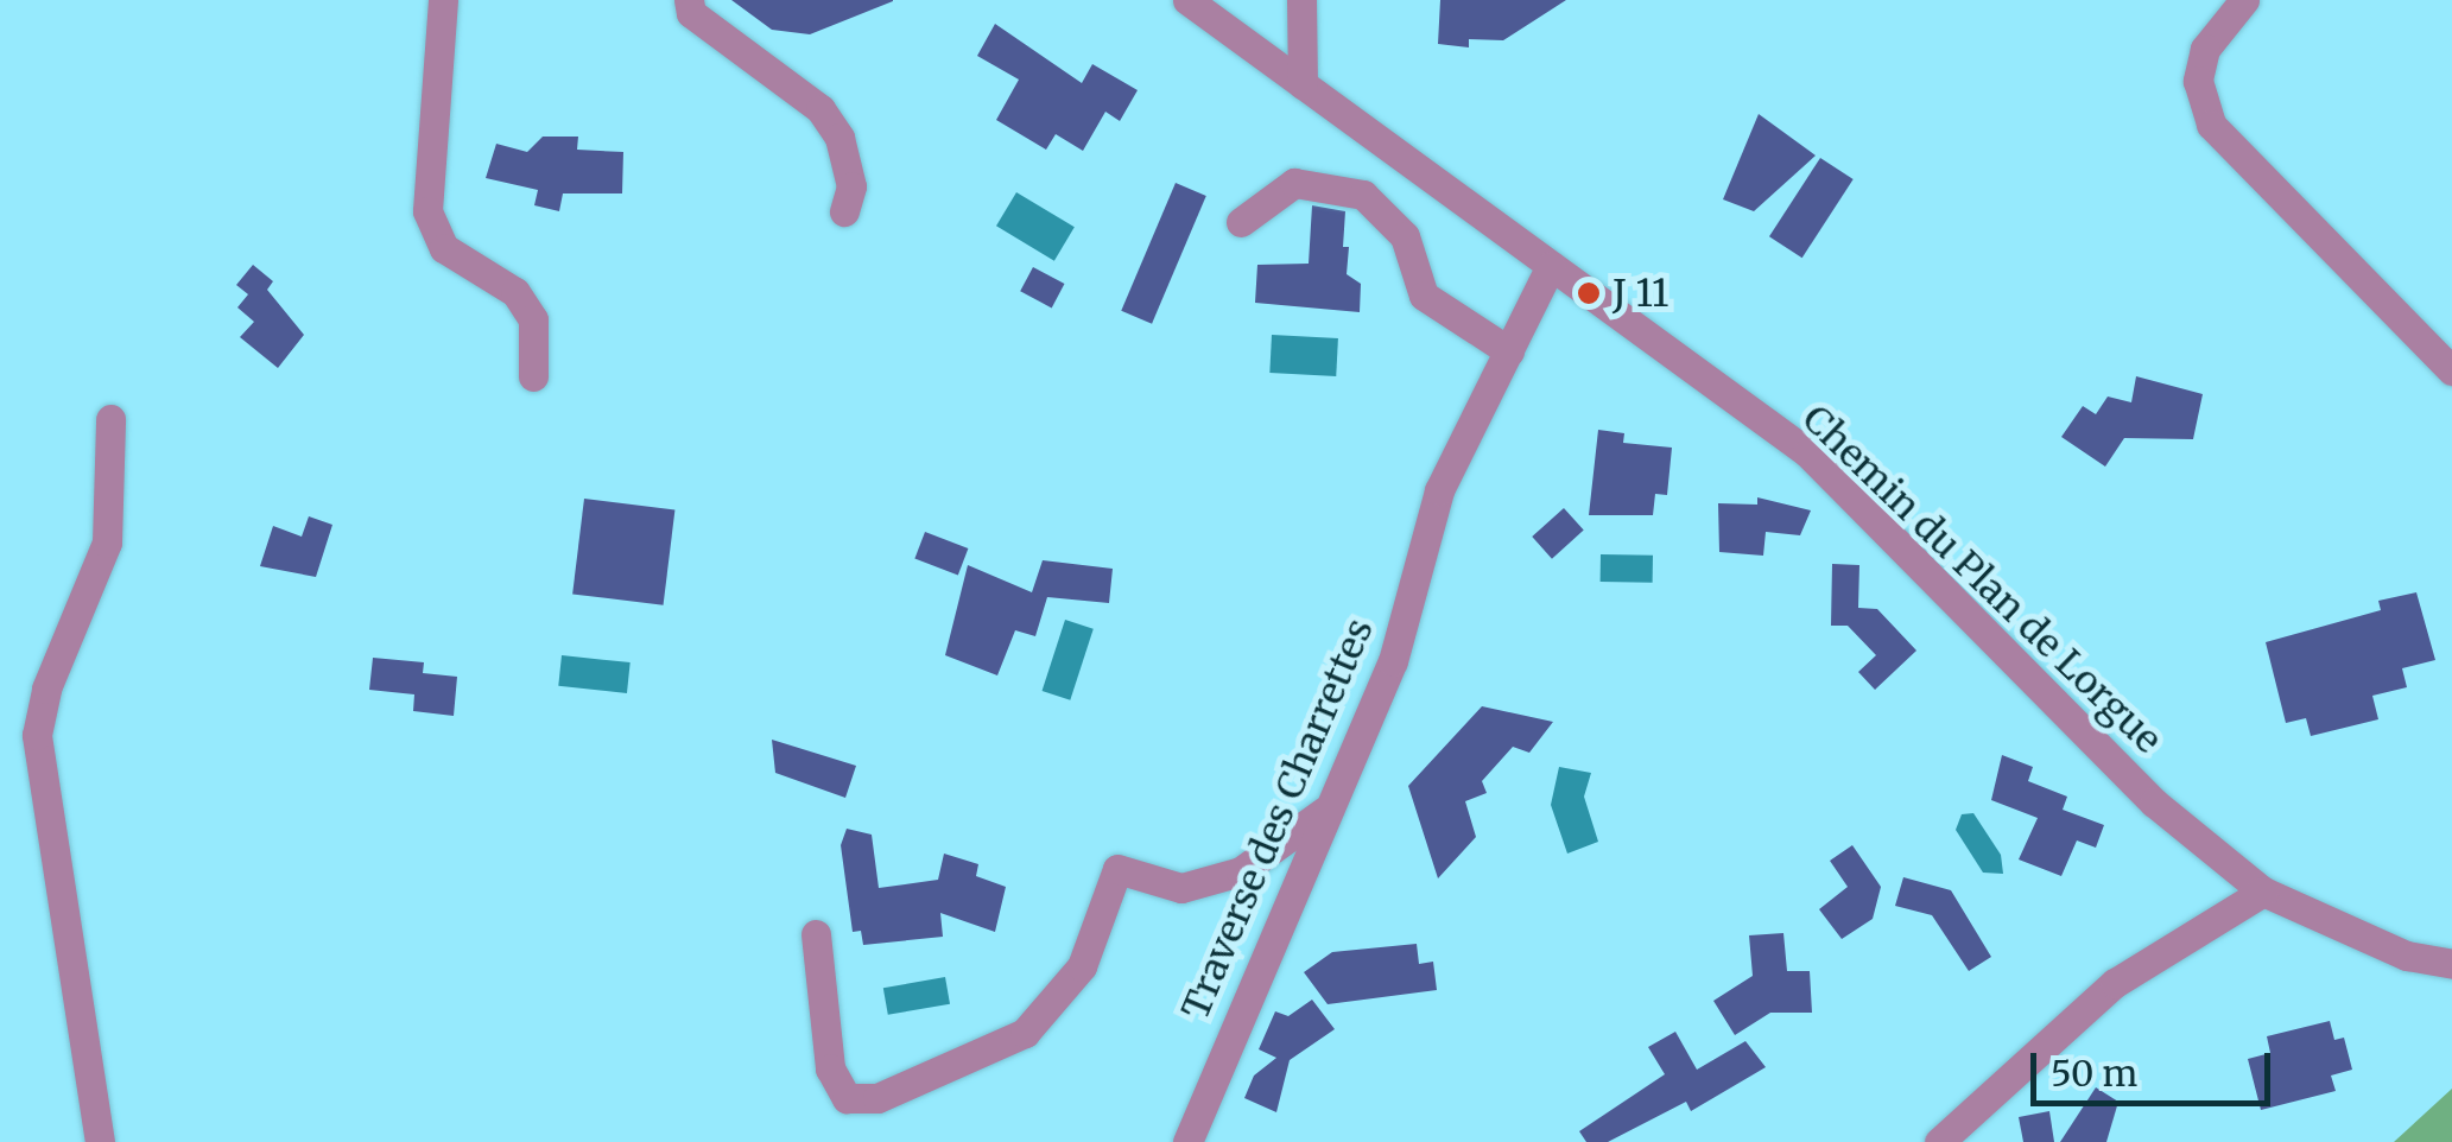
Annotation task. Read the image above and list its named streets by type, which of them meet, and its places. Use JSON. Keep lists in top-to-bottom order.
{
  "streets": {
    "street": ["Chemin du Plan de Lorgue", "Traverse des Charrettes"]
  },
  "crossings": [
    ["Chemin du Plan de Lorgue", "Traverse des Charrettes"]
  ],
  "places": ["J 11"],
  "scale_bar": "50 m"
}
